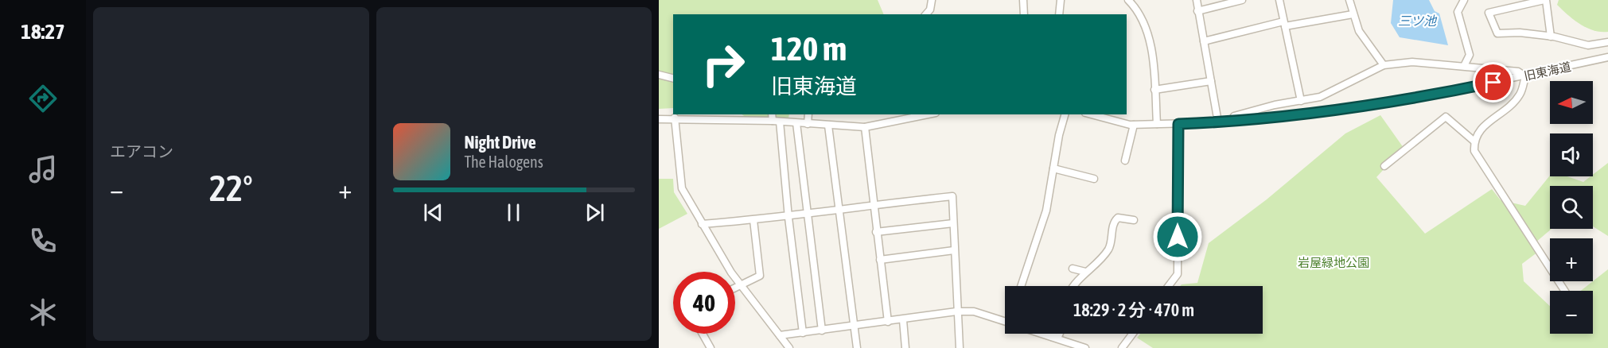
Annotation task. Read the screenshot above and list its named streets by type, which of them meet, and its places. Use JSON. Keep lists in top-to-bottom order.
{
  "streets": {
    "street": ["旧東海道"]
  },
  "water": ["三ツ池"],
  "parks": ["岩屋緑地公園"],
  "north": "left",
  "page": {
    "tabs": "18:27",
    "tile": "エアコン",
    "turn": ["120 m", "旧東海道"],
    "map_buttons": ["+", "−"],
    "song": ["Night Drive", "The Halogens"],
    "heat": ["−", "22°", "+"],
    "limit": "40",
    "trip": "18:29 · 2 分 · 470 m"
  }
}
